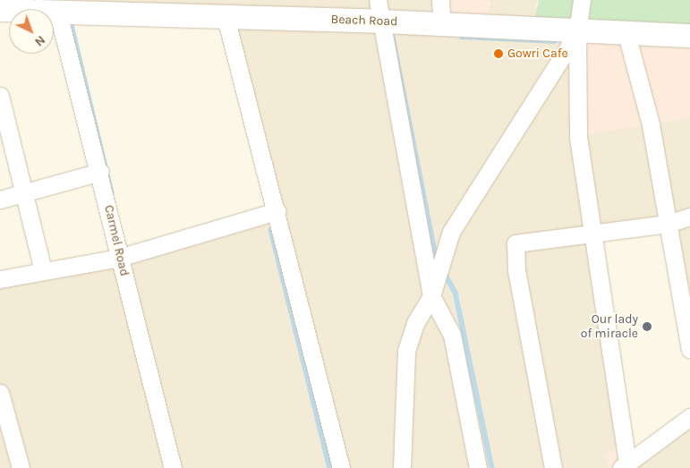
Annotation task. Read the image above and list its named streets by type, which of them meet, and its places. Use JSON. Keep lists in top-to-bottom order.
{
  "streets": {
    "main road": ["Beach Road"],
    "street": ["Carmel Road"]
  },
  "crossings": [
    ["Beach Road", "Carmel Road"]
  ],
  "places": ["Gowri Cafe", "Our lady of miracle"],
  "north": "bottom right"
}
